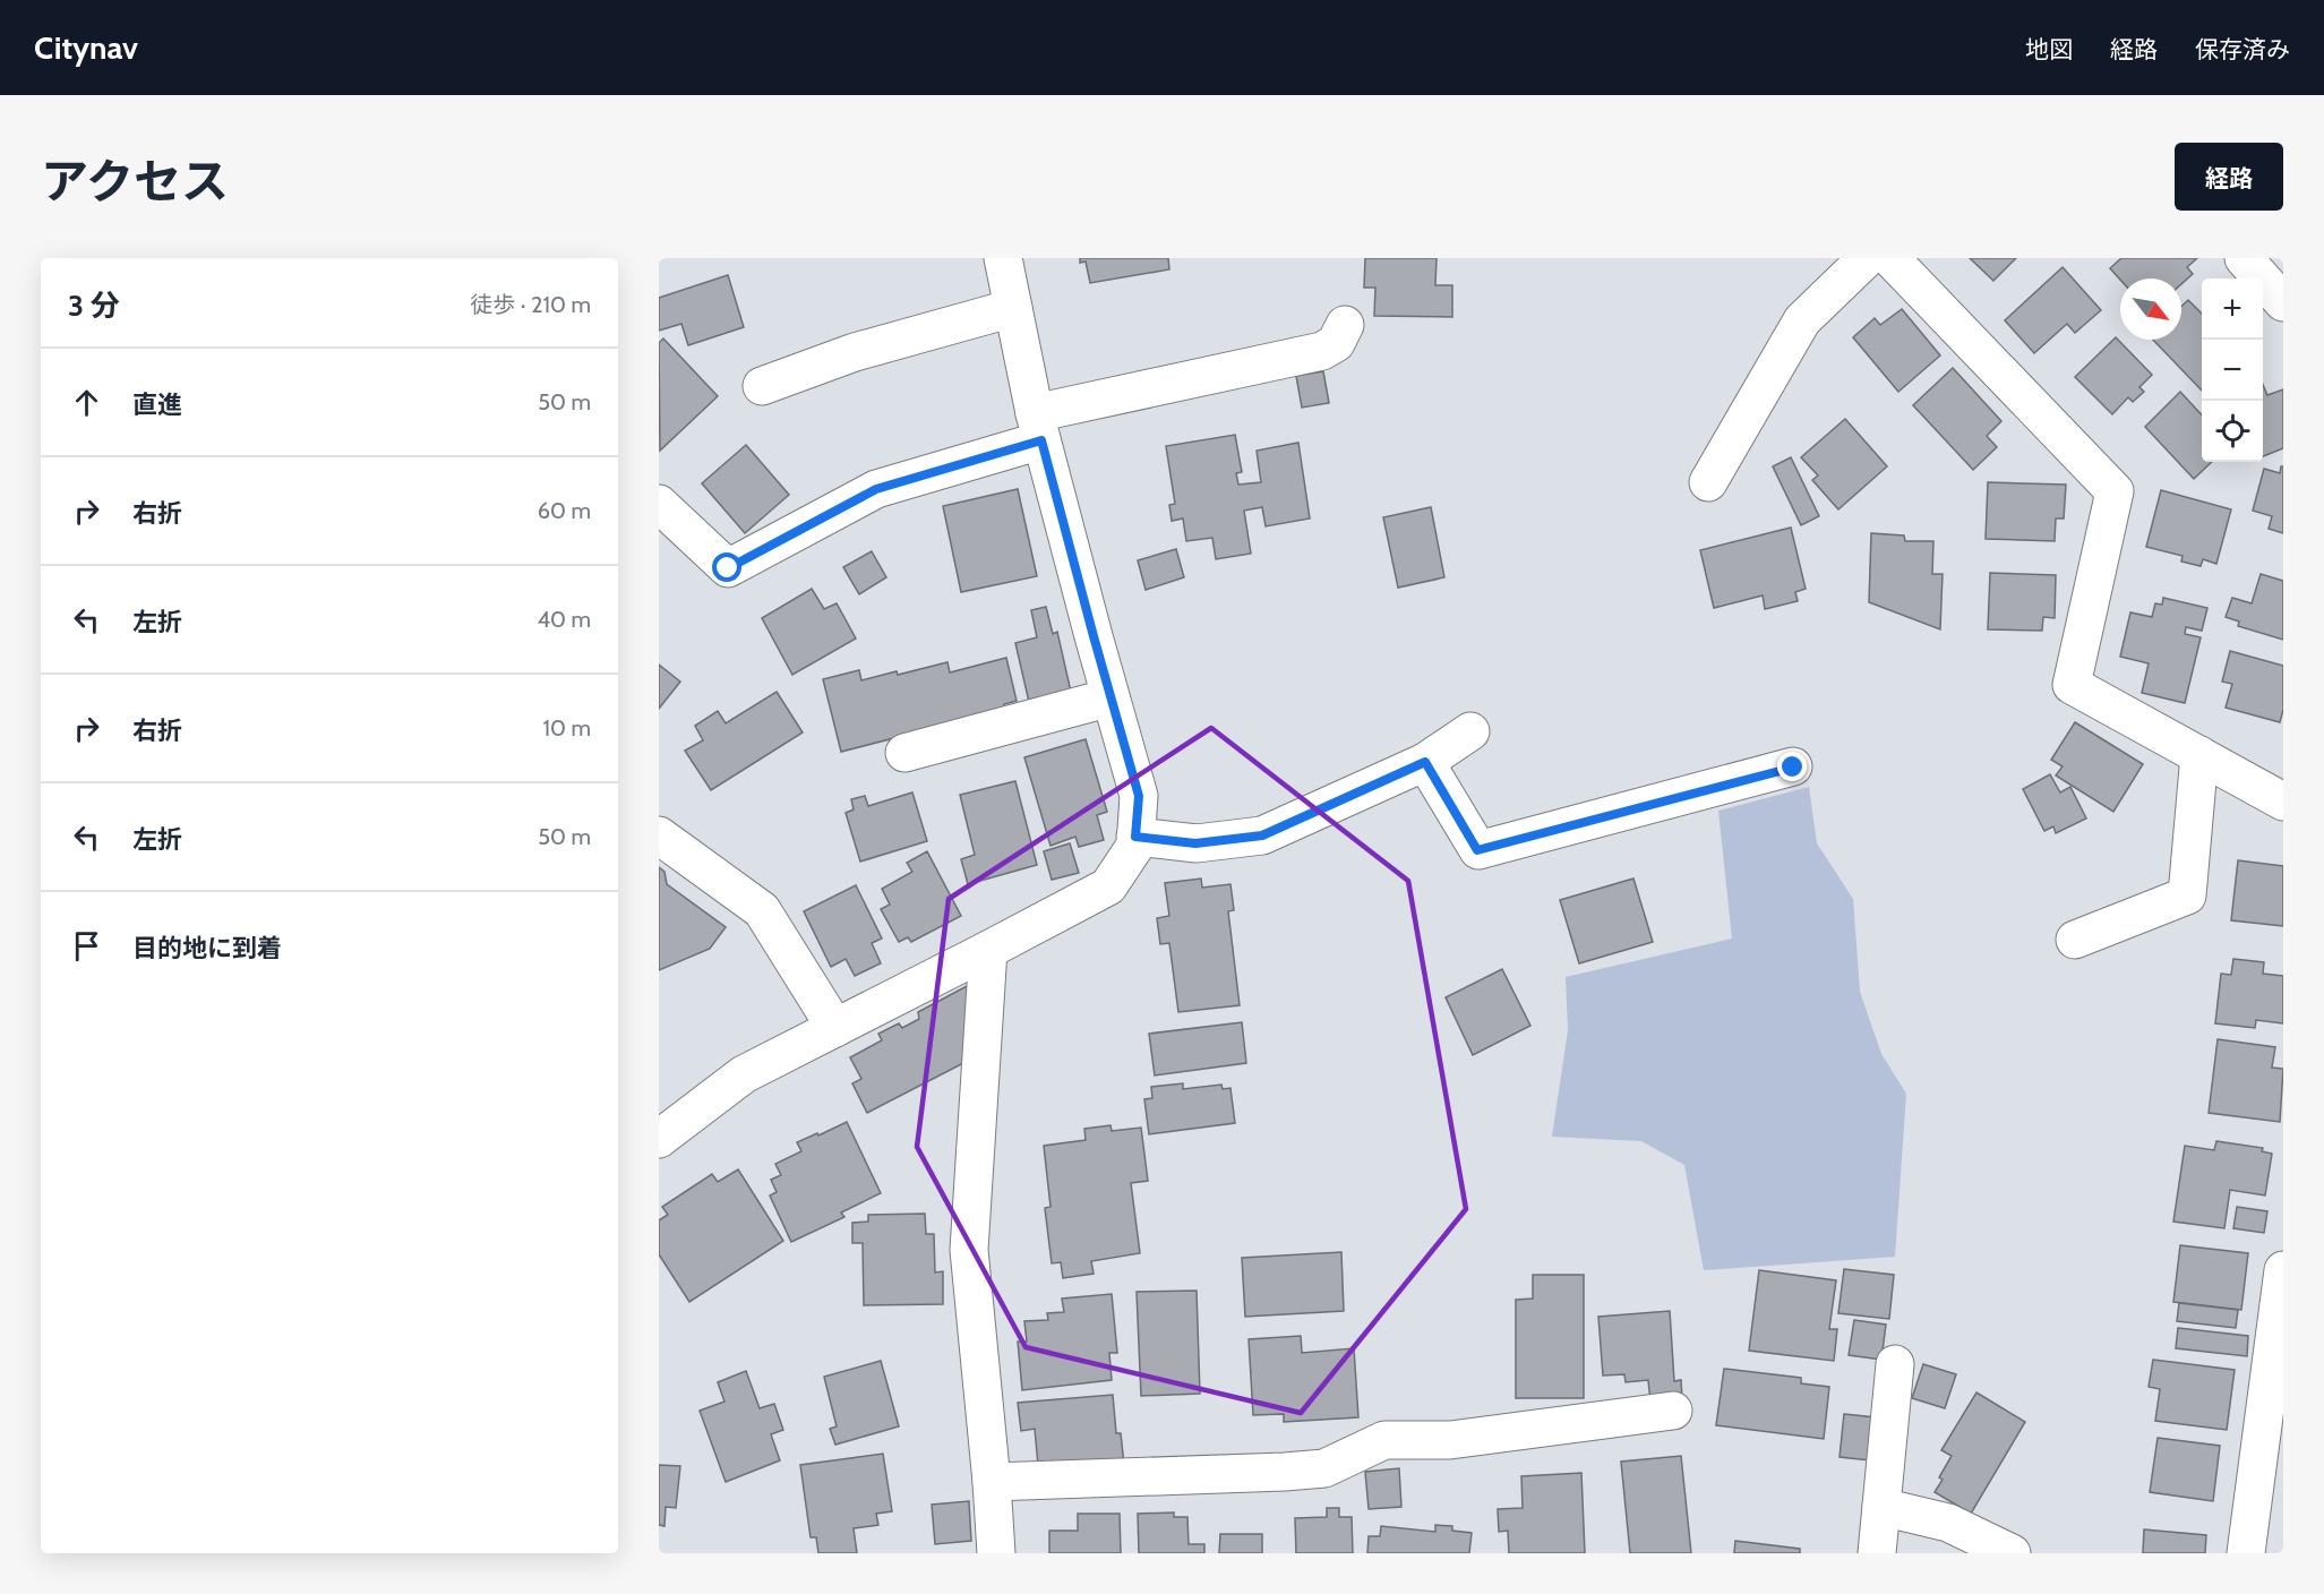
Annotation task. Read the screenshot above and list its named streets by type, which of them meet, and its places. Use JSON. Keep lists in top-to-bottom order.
{
  "north": "bottom right",
  "page": {
    "header": "Citynav",
    "nav": ["地図", "経路", "保存済み"],
    "title": "アクセス",
    "buttons": "経路",
    "heading": ["3 分", "徒歩 · 210 m"],
    "map_buttons": ["+", "−"],
    "list": [
      ["直進", "50 m"],
      ["右折", "60 m"],
      ["左折", "40 m"],
      ["右折", "10 m"],
      ["左折", "50 m"],
      "目的地に到着"
    ]
  }
}
